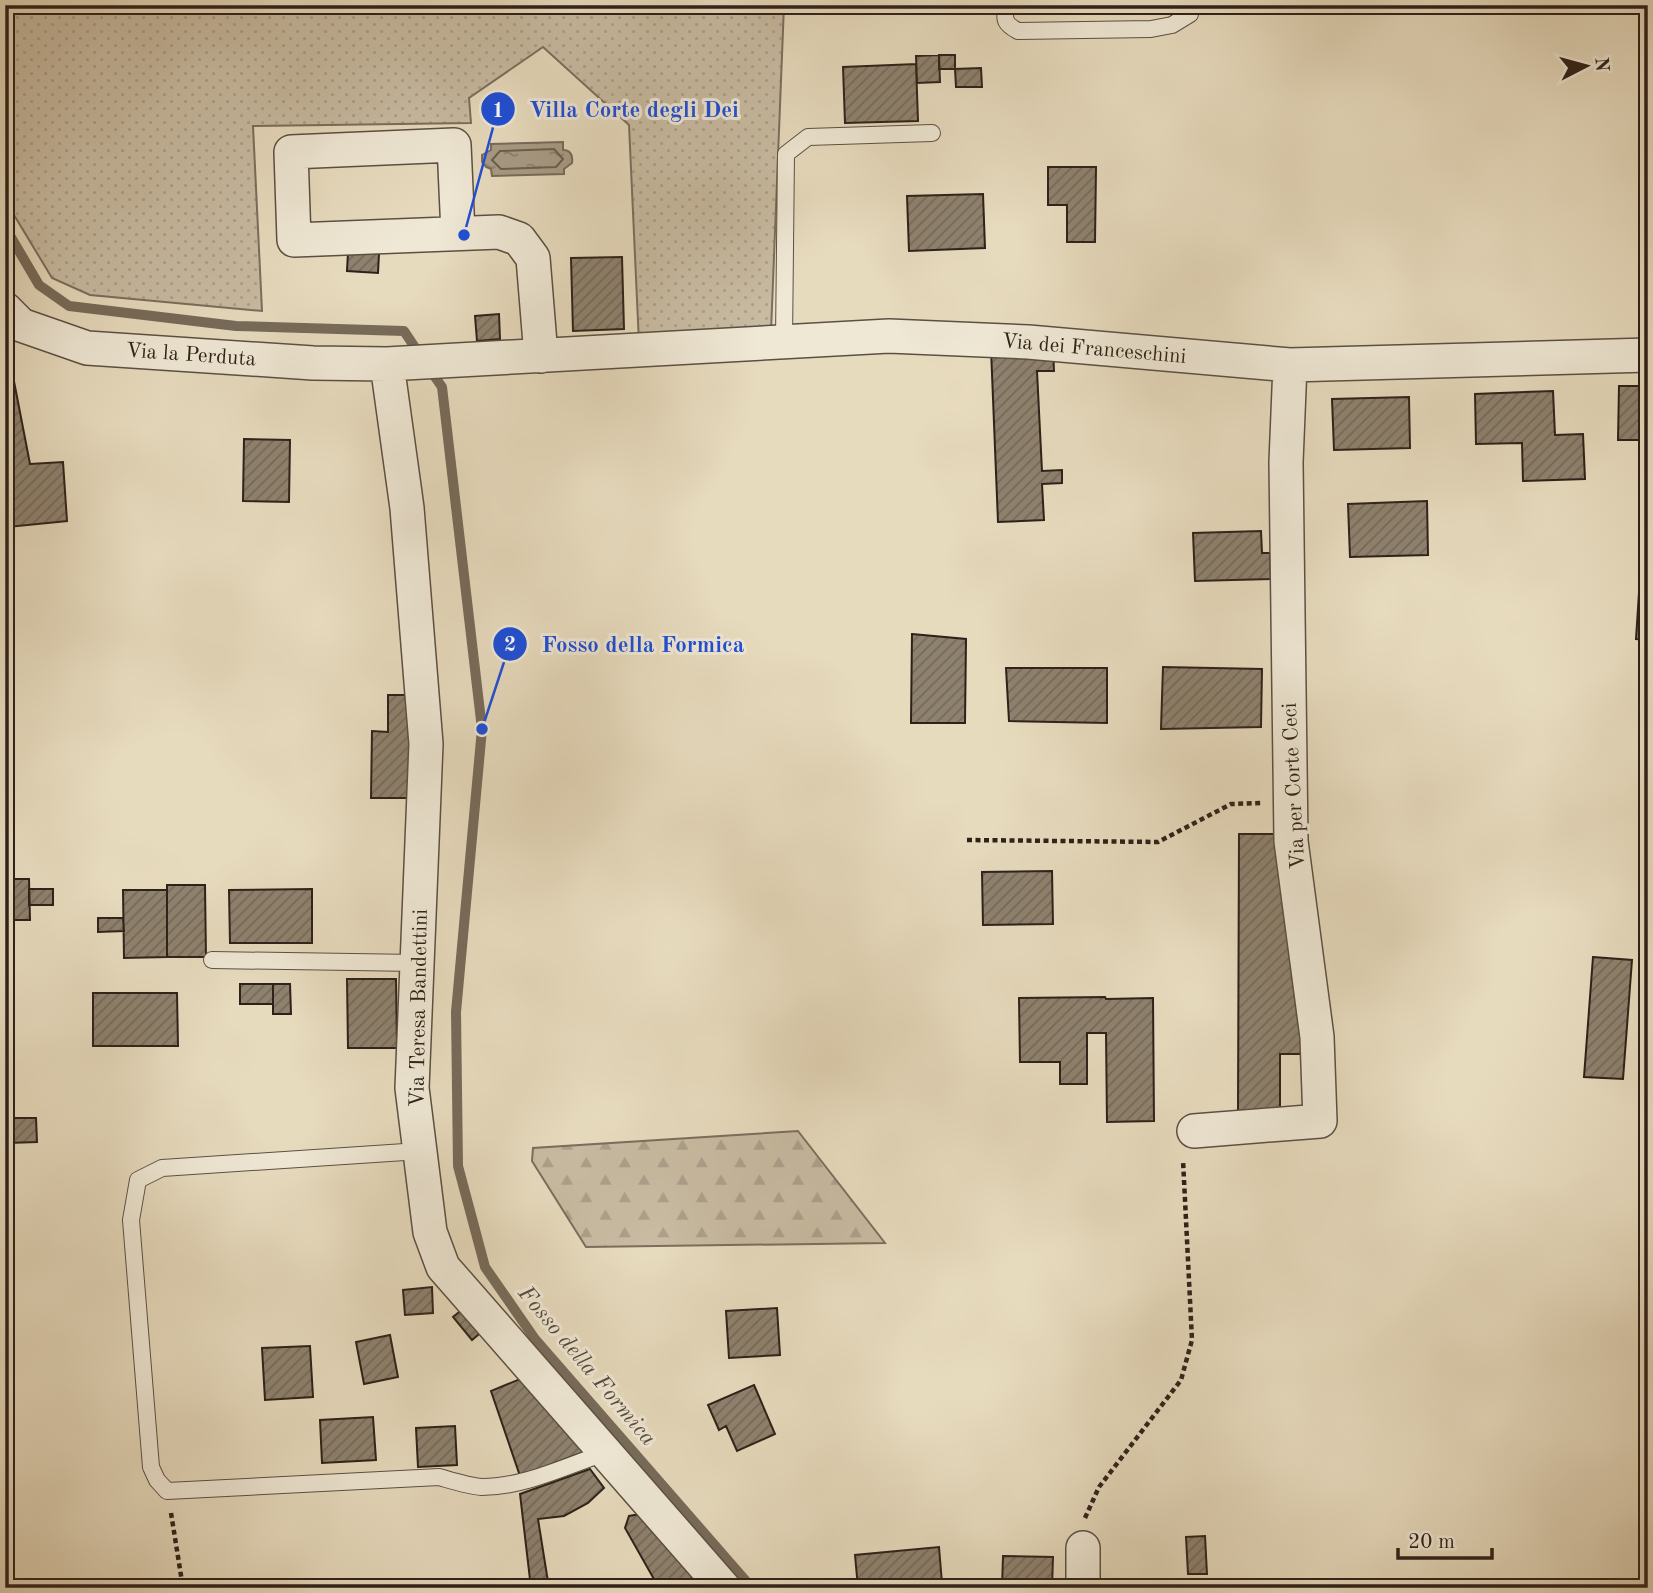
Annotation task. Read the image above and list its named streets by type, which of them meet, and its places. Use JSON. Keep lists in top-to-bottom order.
{
  "streets": {
    "street": [
      "Via dei Franceschini",
      "Via la Perduta",
      "Via per Corte Ceci",
      "Via Teresa Bandettini"
    ]
  },
  "crossings": [
    ["Via dei Franceschini", "Via la Perduta"],
    ["Via dei Franceschini", "Via per Corte Ceci"],
    ["Via dei Franceschini", "Via Teresa Bandettini"],
    ["Via la Perduta", "Via Teresa Bandettini"]
  ],
  "water": ["Fosso della Formica"],
  "places": ["Villa Corte degli Dei", "Fosso della Formica"],
  "scale_bar": "20 m",
  "north": "right"
}
